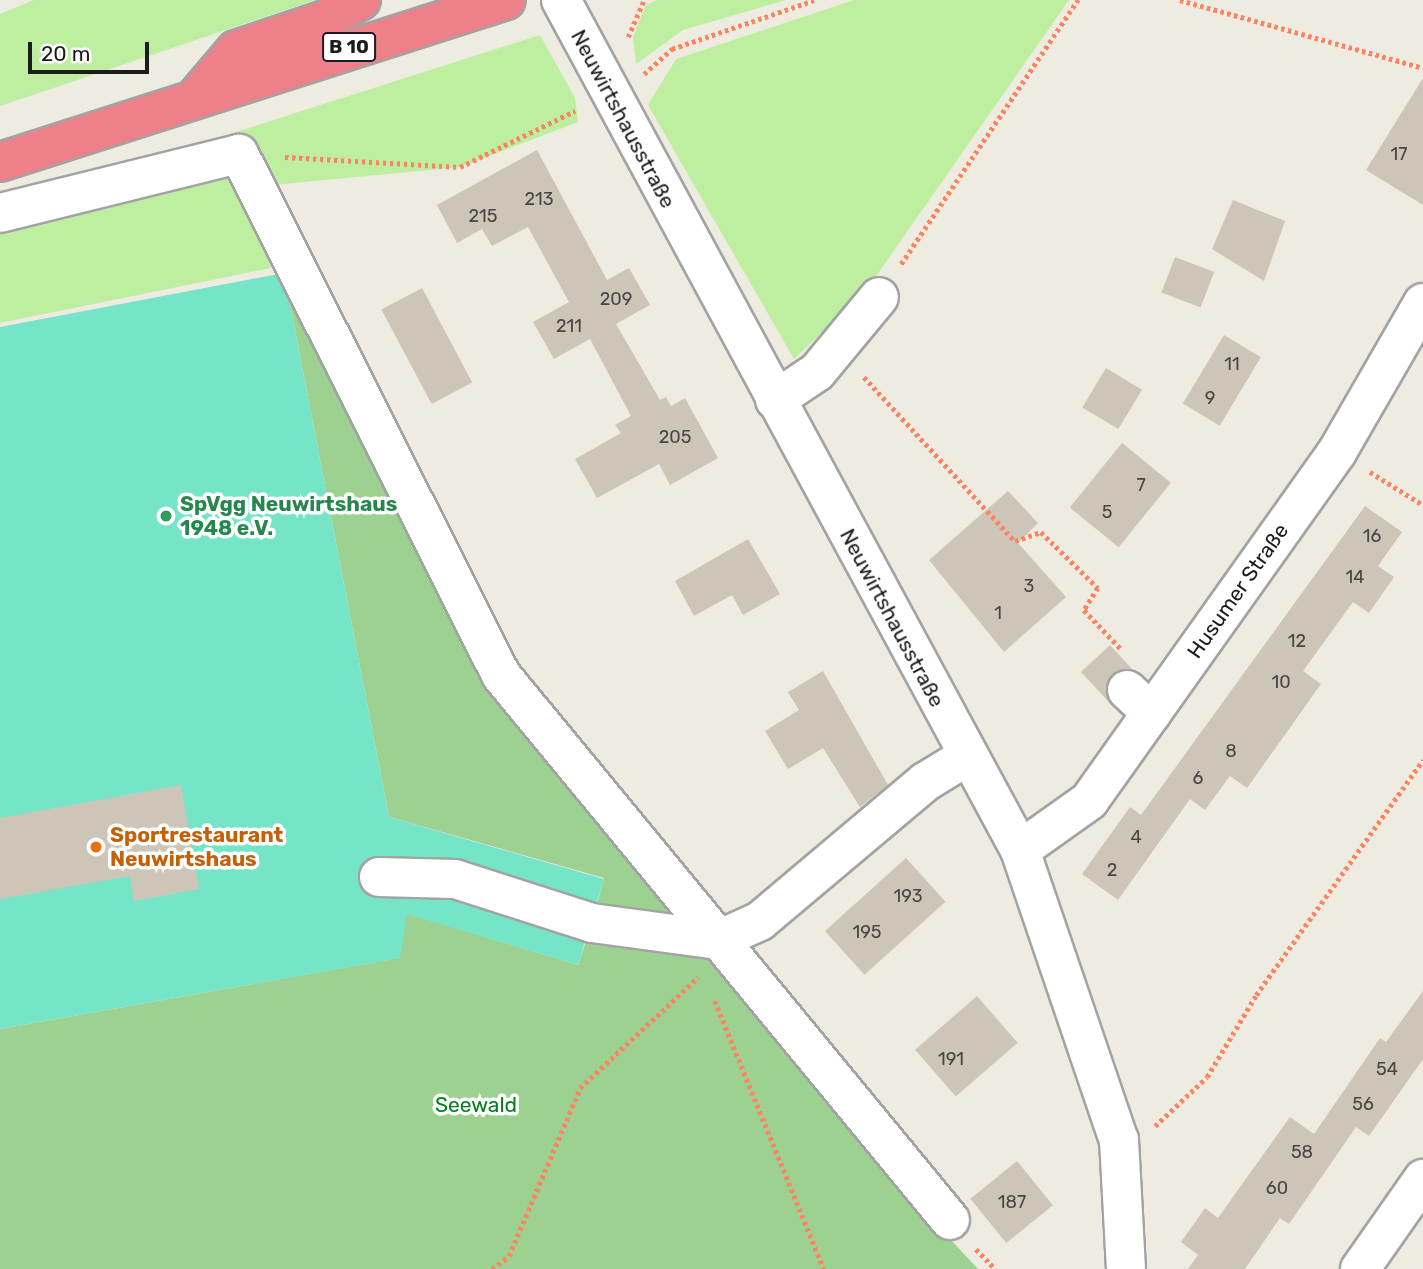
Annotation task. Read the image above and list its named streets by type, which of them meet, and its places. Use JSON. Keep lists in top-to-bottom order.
{
  "streets": {
    "highway": ["B 10"],
    "street": ["Neuwirtshausstraße", "Husumer Straße"]
  },
  "crossings": [
    ["Neuwirtshausstraße", "Husumer Straße"]
  ],
  "parks": ["Seewald"],
  "places": ["SpVgg Neuwirtshaus 1948 e.V.", "Sportrestaurant Neuwirtshaus"],
  "house_numbers": [
    "17",
    "213",
    "215",
    "209",
    "211",
    "11",
    "9",
    "205",
    "7",
    "5",
    "16",
    "14",
    "3",
    "1",
    "12",
    "10",
    "8",
    "6",
    "4",
    "2",
    "193",
    "195",
    "191",
    "54",
    "56",
    "58",
    "60",
    "187"
  ],
  "scale_bar": "20 m"
}
